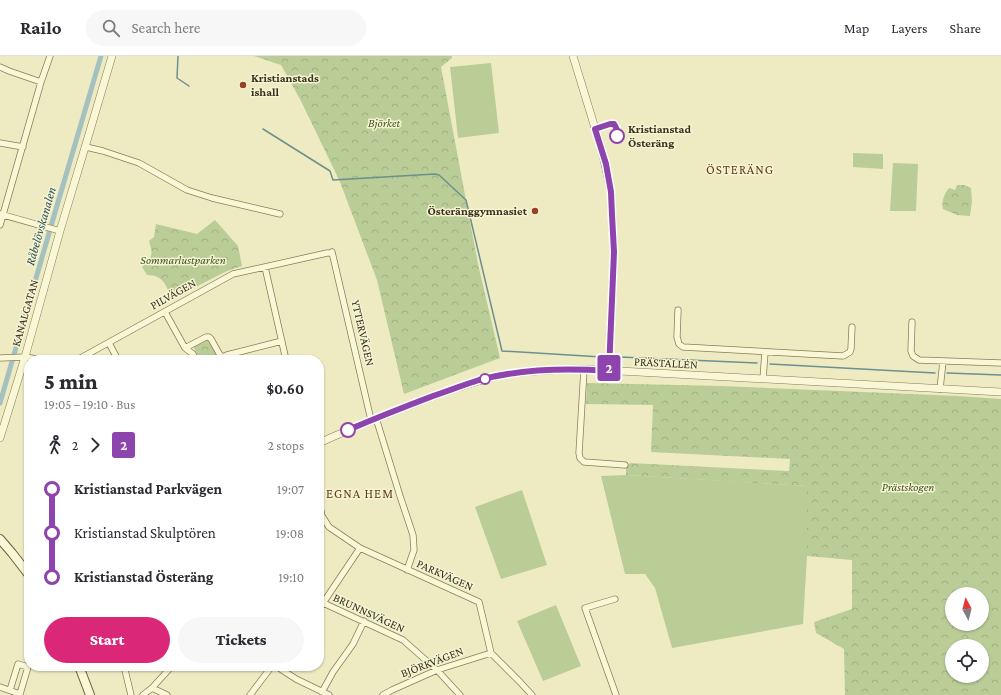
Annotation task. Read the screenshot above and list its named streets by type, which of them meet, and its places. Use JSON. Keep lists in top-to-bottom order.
{
  "streets": {
    "street": [
      "PILVÄGEN",
      "KANALGATAN",
      "YTTERVÄGEN",
      "PRÄSTALLÉN",
      "PARKVÄGEN",
      "BRUNNSVÄGEN",
      "BJÖRKVÄGEN"
    ]
  },
  "crossings": [
    ["PILVÄGEN", "YTTERVÄGEN"],
    ["YTTERVÄGEN", "PRÄSTALLÉN"],
    ["YTTERVÄGEN", "PARKVÄGEN"],
    ["PARKVÄGEN", "BJÖRKVÄGEN"],
    ["BRUNNSVÄGEN", "BJÖRKVÄGEN"]
  ],
  "districts": ["ÖSTERÄNG", "EGNA HEM"],
  "water": ["Råbelövskanalen"],
  "parks": ["Björket", "Sommarlustparken", "Prästskogen"],
  "places": ["Kristianstads ishall", "Kristianstad Österäng", "Österänggymnasiet"],
  "lines": ["bus line 2"],
  "north": "top",
  "page": {
    "header": "Railo",
    "search": "Search here",
    "nav": ["Map", "Layers", "Share"],
    "on_map": "2",
    "heading": ["5 min", "19:05 – 19:10 · Bus", "$0.60"],
    "legs": ["2", "2", "2 stops"],
    "list": [
      {
        "name": "Kristianstad Parkvägen",
        "value": "19:07"
      },
      {
        "name": "Kristianstad Skulptören",
        "value": "19:08"
      },
      {
        "name": "Kristianstad Österäng",
        "value": "19:10"
      }
    ],
    "buttons": ["Start", "Tickets"]
  }
}
